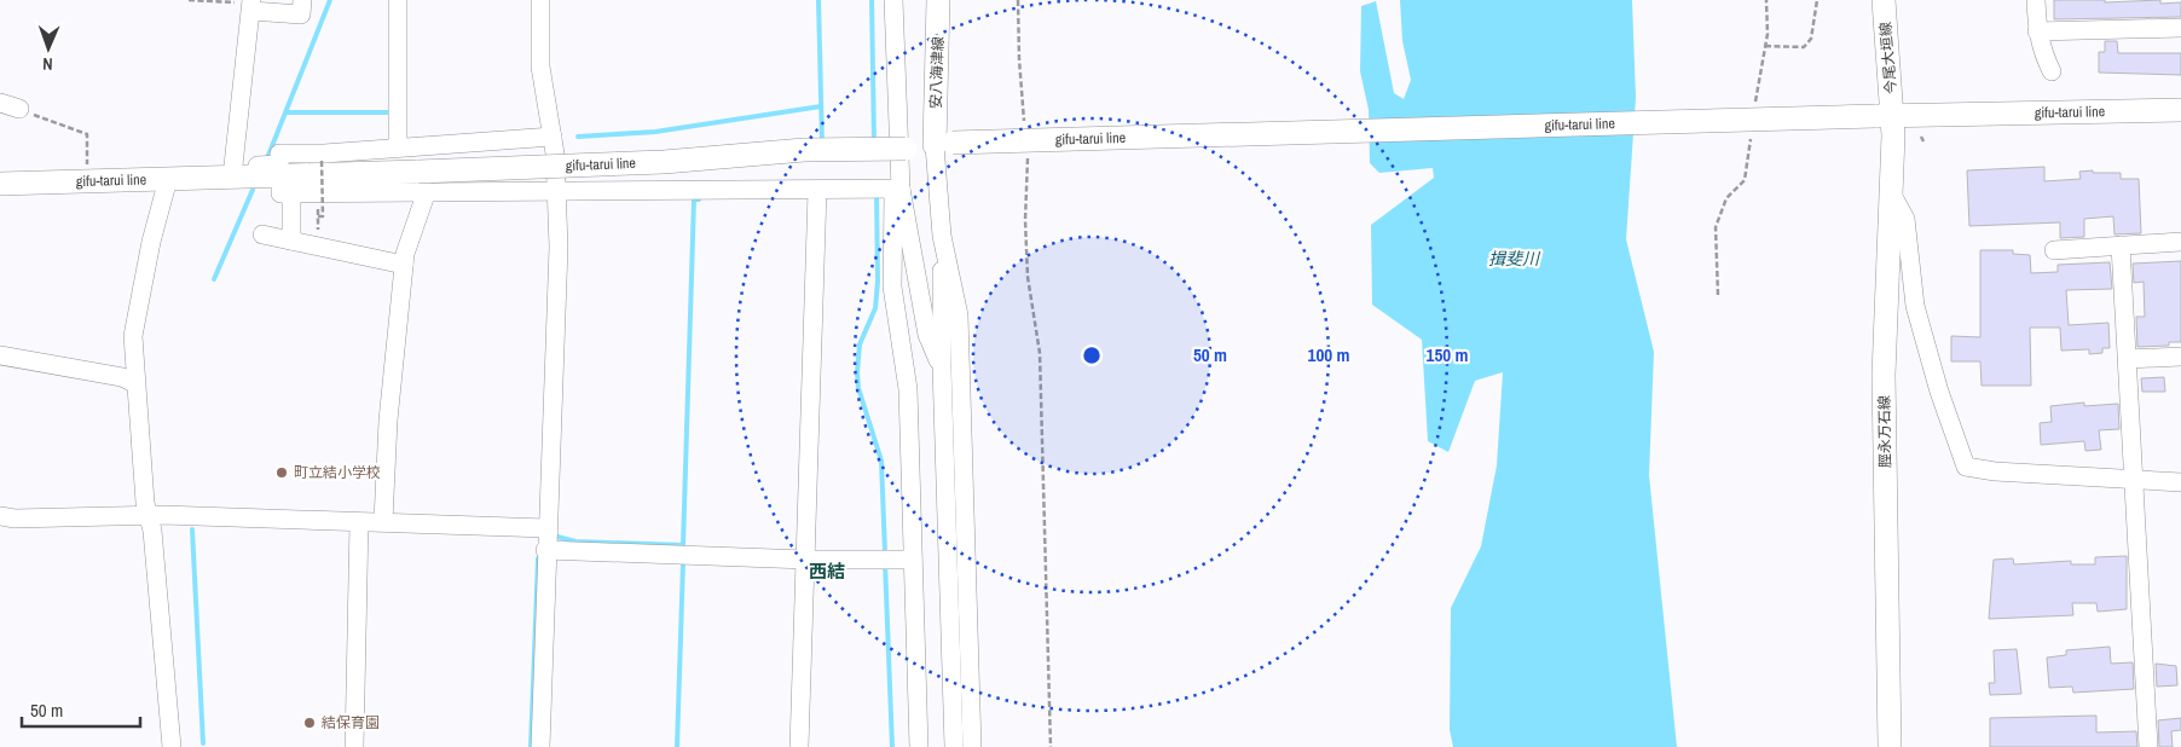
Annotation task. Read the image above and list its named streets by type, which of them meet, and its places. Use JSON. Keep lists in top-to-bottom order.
{
  "streets": {
    "main road": [
      "今尾大垣線",
      "安八海津線",
      "gifu-tarui line",
      "脛永万石線"
    ]
  },
  "crossings": [
    ["今尾大垣線", "gifu-tarui line"],
    ["今尾大垣線", "脛永万石線"],
    ["安八海津線", "gifu-tarui line"],
    ["gifu-tarui line", "脛永万石線"]
  ],
  "districts": ["西結"],
  "water": ["揖斐川"],
  "places": ["町立結小学校", "結保育園"],
  "scale_bar": "50 m",
  "north": "bottom",
  "rings": ["50 m", "100 m", "150 m"]
}
